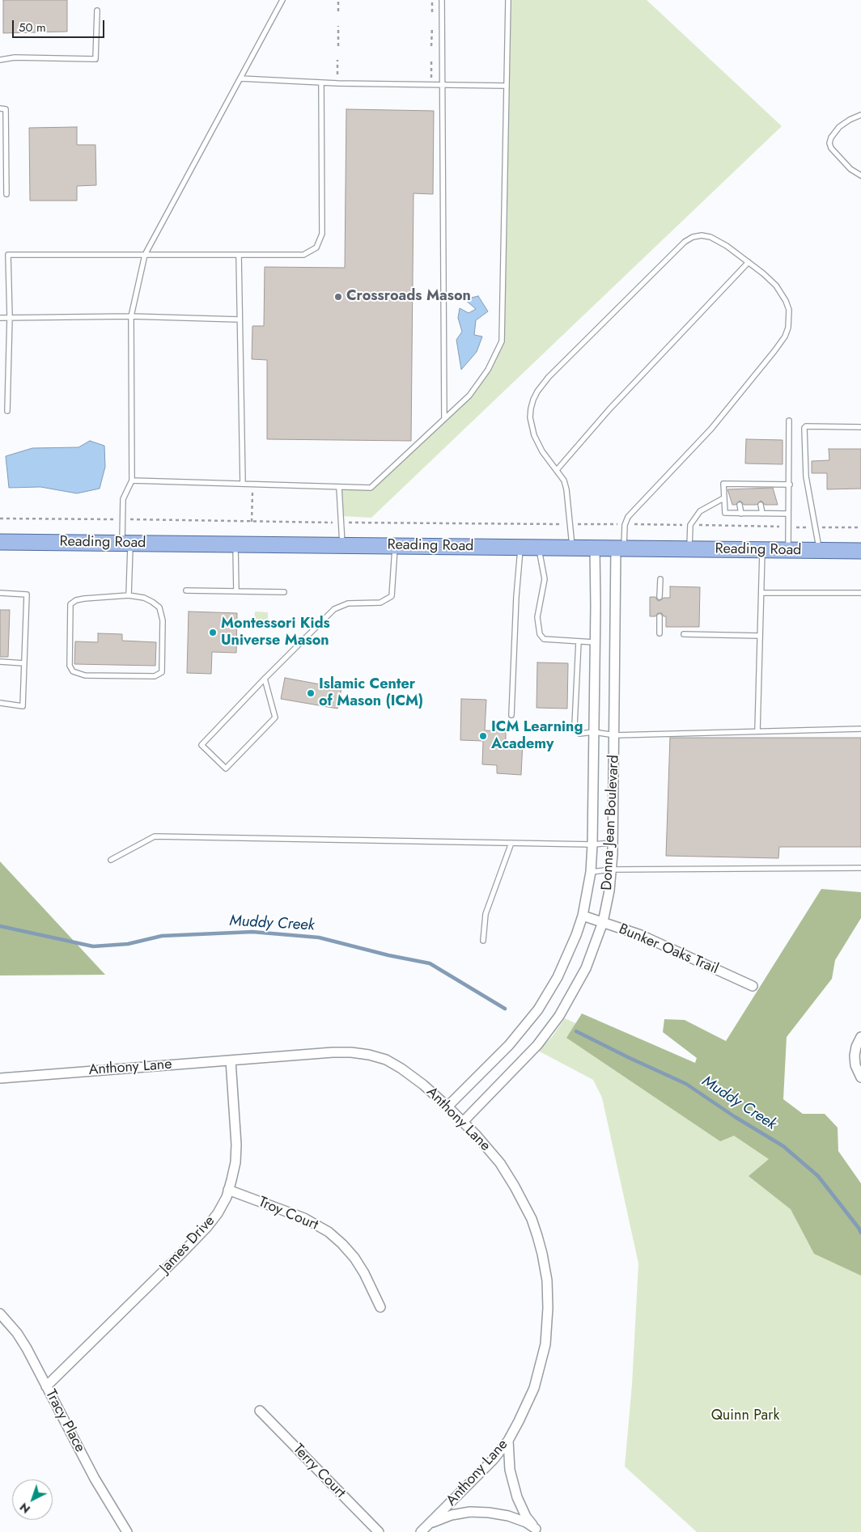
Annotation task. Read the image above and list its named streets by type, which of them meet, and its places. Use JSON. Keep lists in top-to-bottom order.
{
  "streets": {
    "main road": ["Reading Road"],
    "street": [
      "Donna Jean Boulevard",
      "Bunker Oaks Trail",
      "Anthony Lane",
      "Troy Court",
      "James Drive",
      "Tracy Place",
      "Terry Court"
    ]
  },
  "crossings": [
    ["Reading Road", "Donna Jean Boulevard"],
    ["Donna Jean Boulevard", "Bunker Oaks Trail"],
    ["Donna Jean Boulevard", "Anthony Lane"],
    ["Anthony Lane", "James Drive"],
    ["Troy Court", "James Drive"],
    ["James Drive", "Tracy Place"]
  ],
  "water": ["Muddy Creek"],
  "parks": ["Quinn Park"],
  "places": [
    "Crossroads Mason",
    "Montessori Kids Universe Mason",
    "Islamic Center of Mason (ICM)",
    "ICM Learning Academy"
  ],
  "scale_bar": "50 m",
  "north": "bottom left"
}
